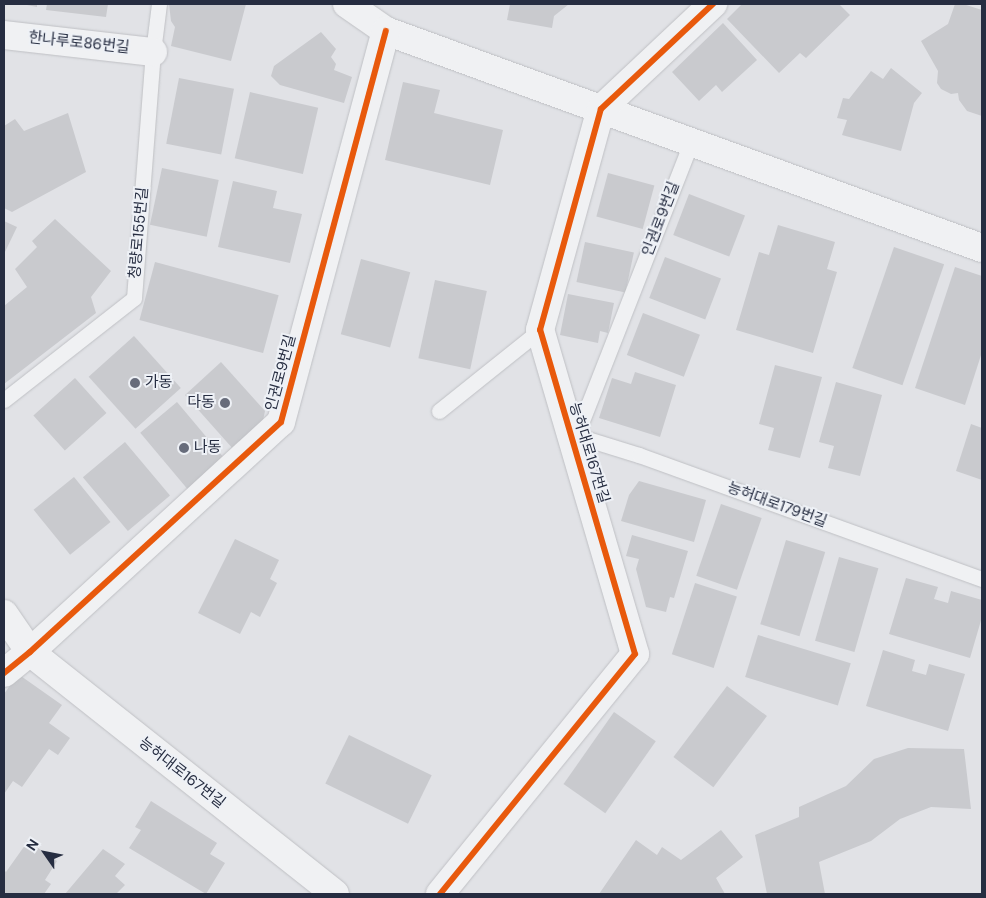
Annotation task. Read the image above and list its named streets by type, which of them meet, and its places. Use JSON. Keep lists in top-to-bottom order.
{
  "streets": {
    "street": ["한나루로86번길", "인권로9번길", "능허대로167번길"],
    "lane": ["청량로155번길", "능허대로179번길"]
  },
  "crossings": [
    ["한나루로86번길", "청량로155번길"],
    ["인권로9번길", "능허대로167번길"],
    ["인권로9번길", "능허대로179번길"],
    ["능허대로167번길", "능허대로179번길"]
  ],
  "places": ["가동", "다동", "나동"],
  "north": "top left"
}
